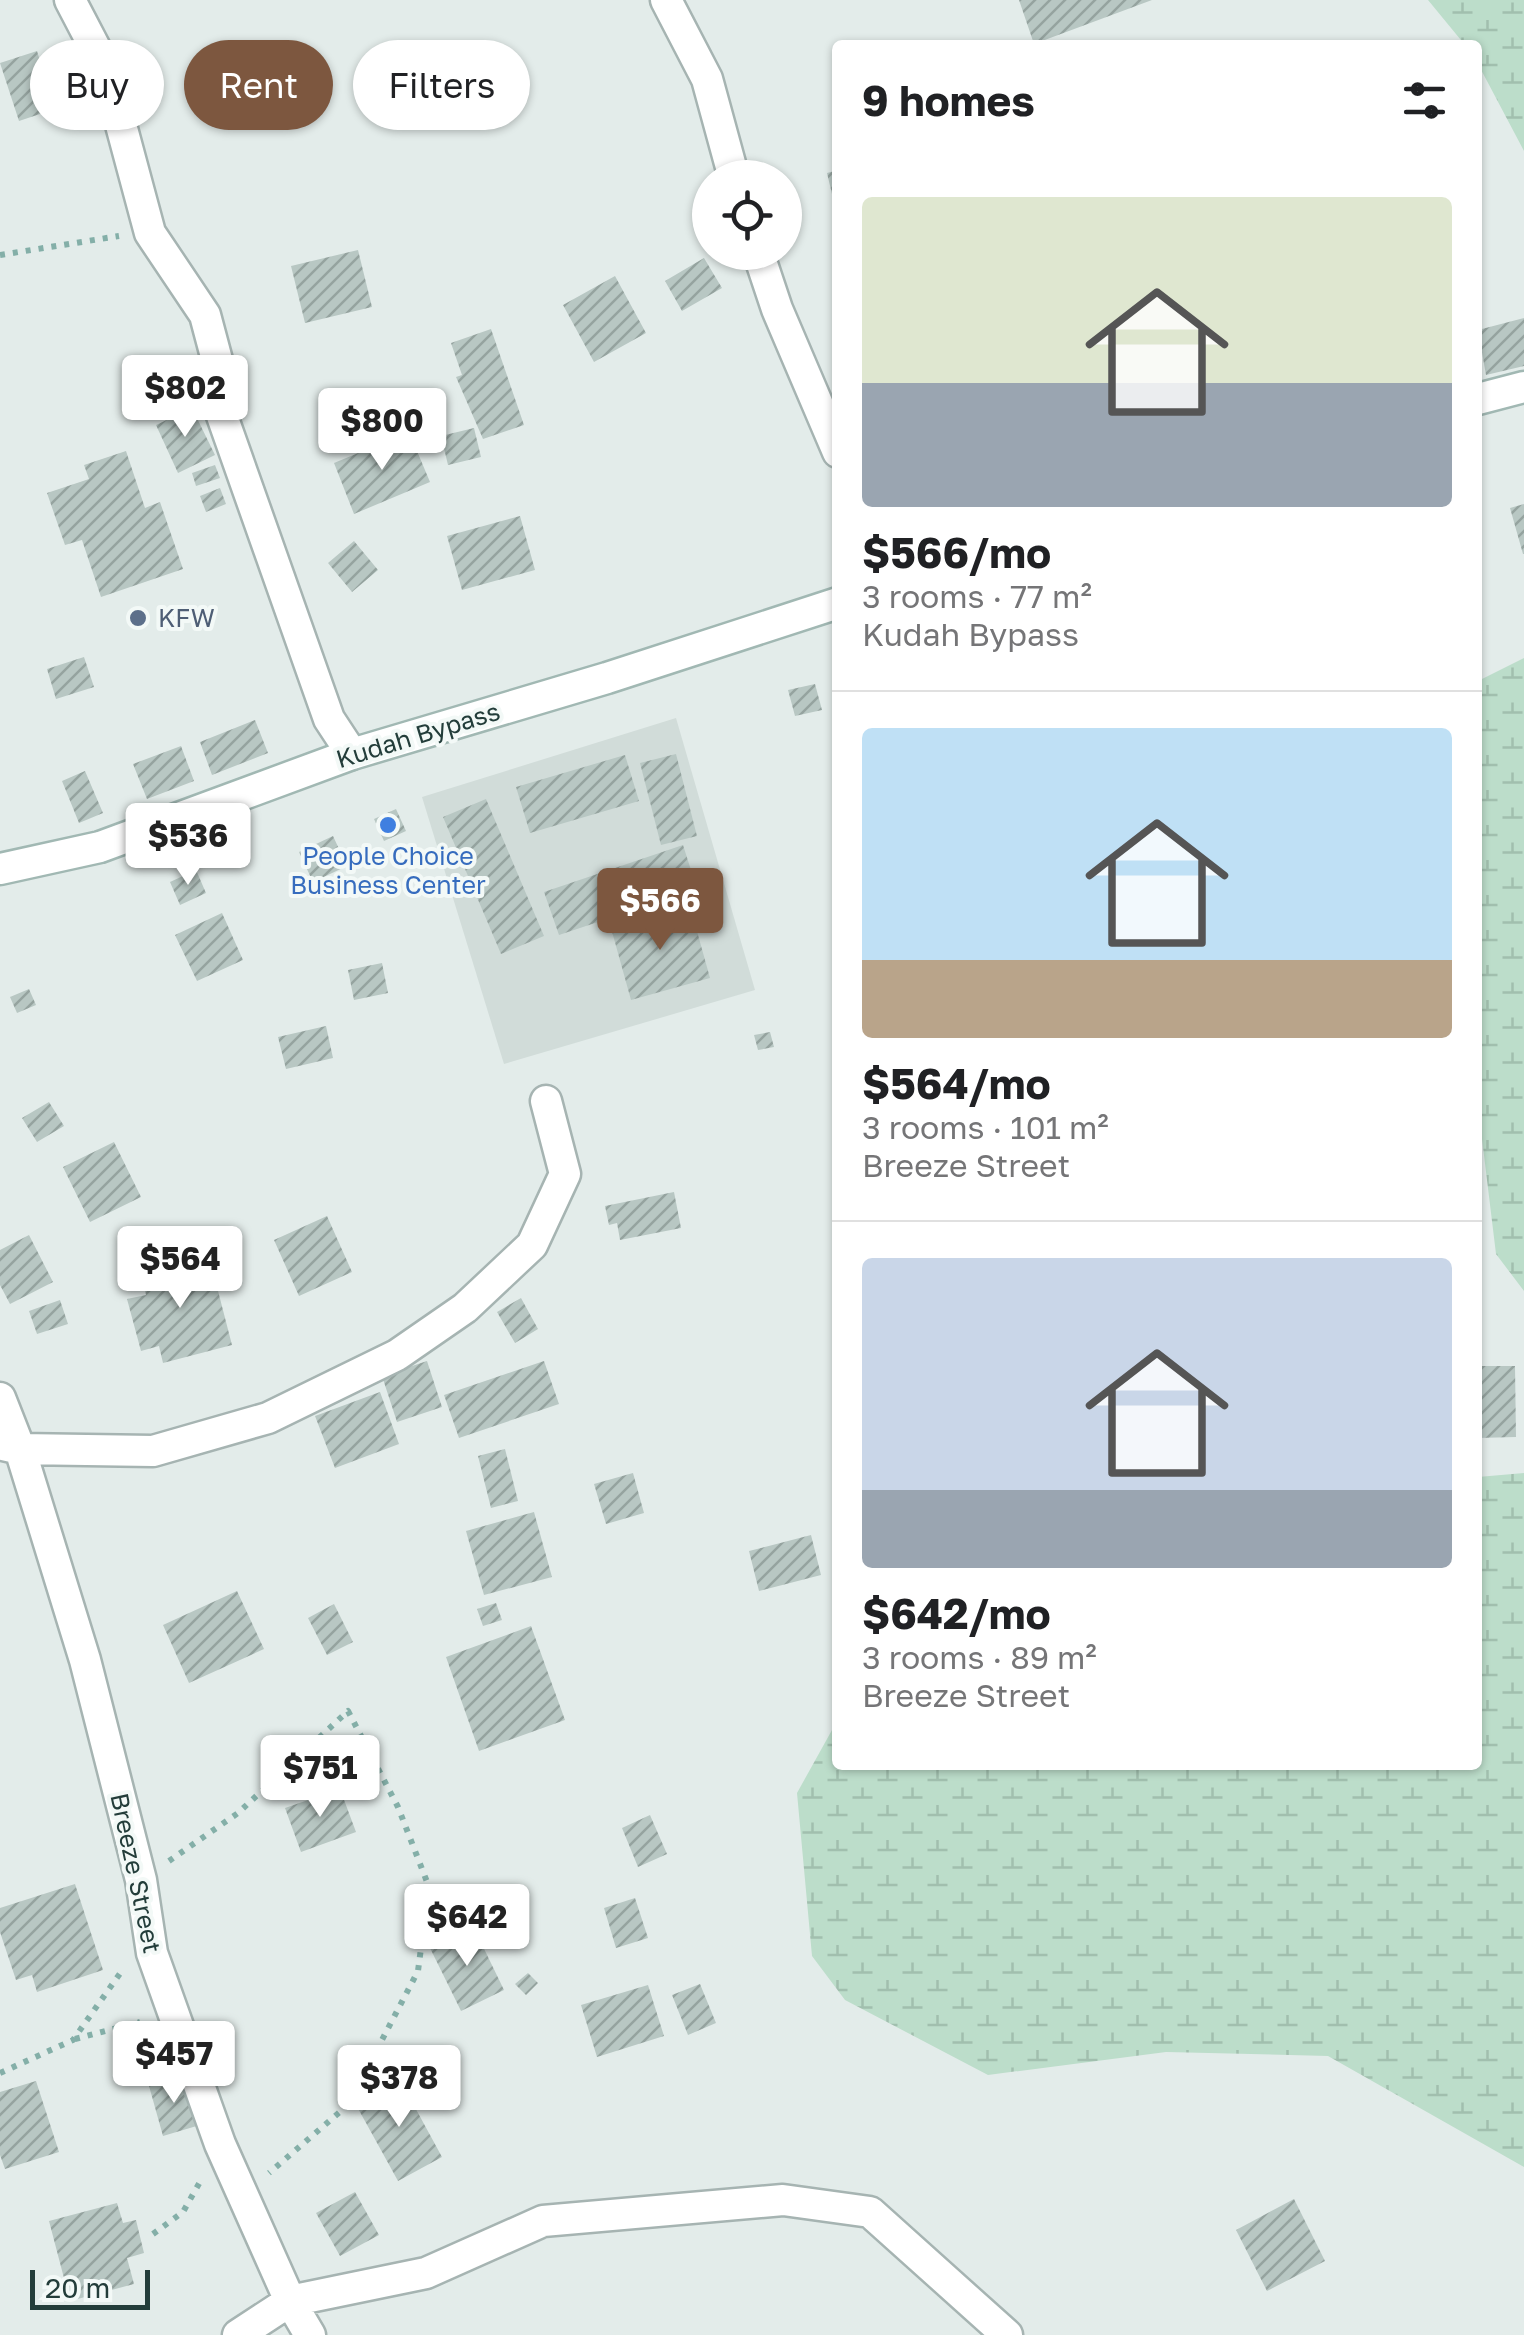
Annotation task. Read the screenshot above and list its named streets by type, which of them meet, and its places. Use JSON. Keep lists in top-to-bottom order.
{
  "streets": {
    "street": ["Kudah Bypass", "Breeze Street"]
  },
  "places": ["KFW", "People Choice Business Center"],
  "scale_bar": "20 m",
  "page": {
    "chip": ["Buy", "Rent", "Filters"],
    "heading": "9 homes",
    "list": [
      {
        "name": "$566/mo",
        "note": "3 rooms · 77 m² · Kudah Bypass"
      },
      {
        "name": "$564/mo",
        "note": "3 rooms · 101 m² · Breeze Street"
      },
      {
        "name": "$642/mo",
        "note": "3 rooms · 89 m² · Breeze Street"
      }
    ],
    "price": [
      "$802",
      "$800",
      "$536",
      "$566",
      "$564",
      "$751",
      "$642",
      "$457",
      "$378"
    ],
    "scale": "20 m"
  }
}
